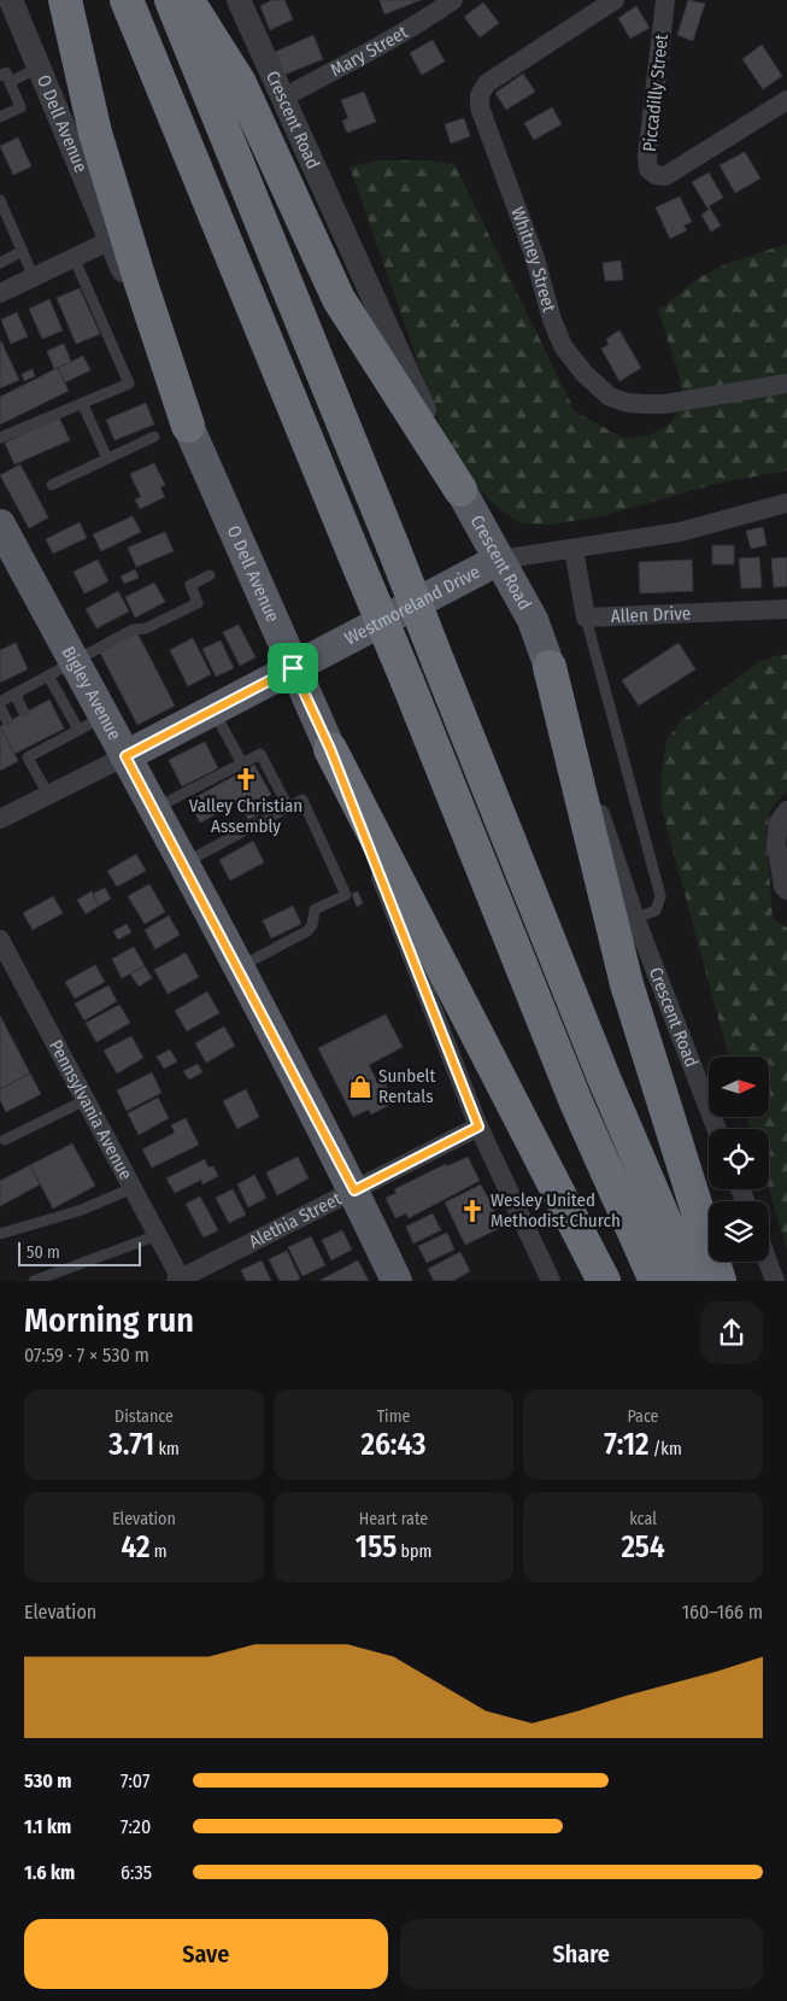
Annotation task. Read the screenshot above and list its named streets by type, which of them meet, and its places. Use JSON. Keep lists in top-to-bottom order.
{
  "streets": {
    "main road": [
      "Crescent Road",
      "O Dell Avenue",
      "Westmoreland Drive",
      "Bigley Avenue"
    ],
    "street": [
      "Mary Street",
      "Piccadilly Street",
      "Whitney Street",
      "Allen Drive",
      "Pennsylvania Avenue",
      "Alethia Street"
    ]
  },
  "crossings": [
    ["Mary Street", "Crescent Road"],
    ["Crescent Road", "Westmoreland Drive"],
    ["O Dell Avenue", "Westmoreland Drive"],
    ["O Dell Avenue", "Alethia Street"],
    ["Westmoreland Drive", "Allen Drive"],
    ["Westmoreland Drive", "Bigley Avenue"],
    ["Bigley Avenue", "Alethia Street"],
    ["Pennsylvania Avenue", "Alethia Street"]
  ],
  "places": {
    "church": ["Valley Christian Assembly", "Wesley United Methodist Church"],
    "shop": ["Sunbelt Rentals"]
  },
  "scale_bar": "50 m",
  "north": "right",
  "page": {
    "scale": "50 m",
    "heading": ["Morning run", "07:59 · 7 × 530 m"],
    "stats": [
      ["Distance", "3.71 km"],
      ["Time", "26:43"],
      ["Pace", "7:12 /km"],
      ["Elevation", "42 m"],
      ["Heart rate", "155 bpm"],
      ["kcal", "254"]
    ],
    "chart": ["Elevation", "160–166 m"],
    "list": [
      {
        "name": "530 m",
        "note": "7:07"
      },
      {
        "name": "1.1 km",
        "note": "7:20"
      },
      {
        "name": "1.6 km",
        "note": "6:35"
      }
    ],
    "buttons": ["Save", "Share"]
  }
}
